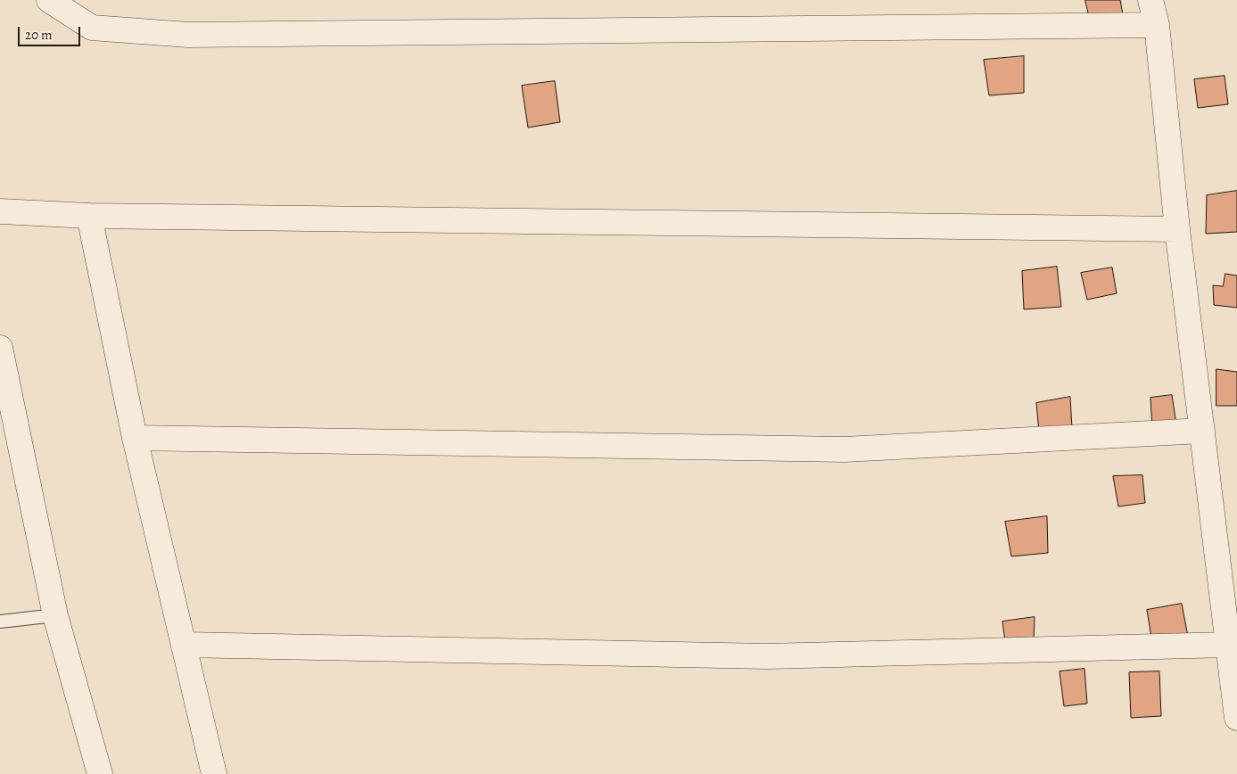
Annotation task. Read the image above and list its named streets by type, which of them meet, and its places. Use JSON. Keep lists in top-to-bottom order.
{
  "scale_bar": "20 m"
}
